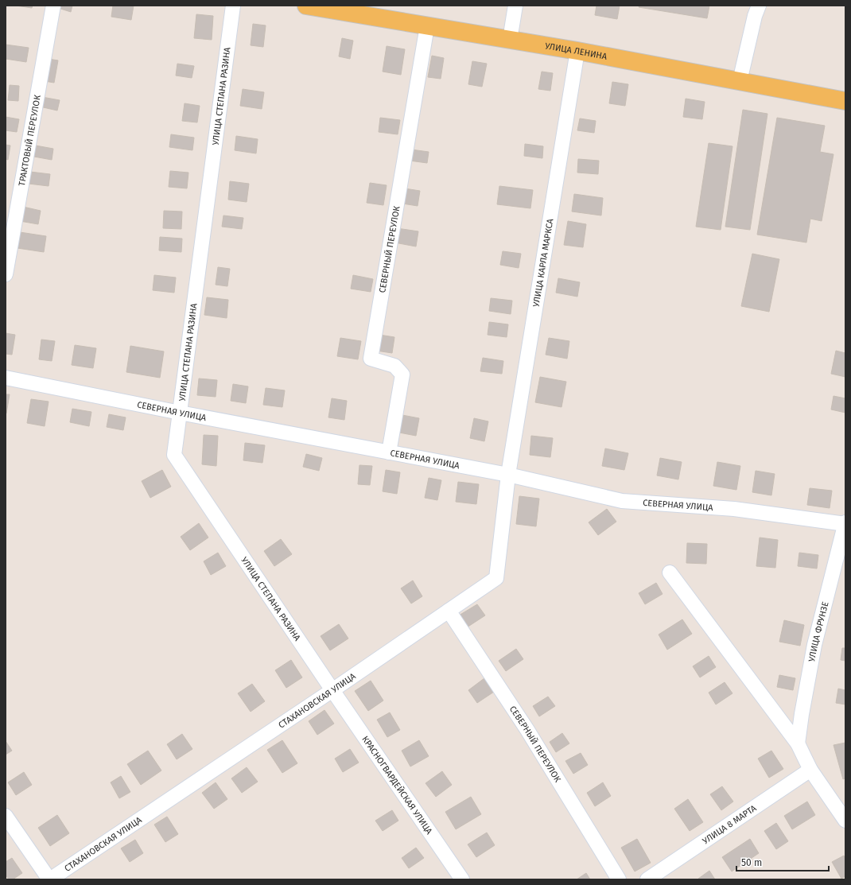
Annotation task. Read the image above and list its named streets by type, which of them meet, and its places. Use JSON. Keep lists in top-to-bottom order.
{
  "streets": {
    "main road": ["УЛИЦА ЛЕНИНА"],
    "street": [
      "УЛИЦА СТЕПАНА РАЗИНА",
      "ТРАКТОВЫЙ ПЕРЕУЛОК",
      "СЕВЕРНЫЙ ПЕРЕУЛОК",
      "УЛИЦА КАРЛА МАРКСА",
      "СЕВЕРНАЯ УЛИЦА",
      "УЛИЦА ФРУНЗЕ",
      "СТАХАНОВСКАЯ УЛИЦА",
      "КРАСНОГВАРДЕЙСКАЯ УЛИЦА",
      "УЛИЦА 8 МАРТА"
    ]
  },
  "crossings": [
    ["УЛИЦА ЛЕНИНА", "СЕВЕРНЫЙ ПЕРЕУЛОК"],
    ["УЛИЦА ЛЕНИНА", "УЛИЦА КАРЛА МАРКСА"],
    ["УЛИЦА СТЕПАНА РАЗИНА", "СЕВЕРНАЯ УЛИЦА"],
    ["УЛИЦА СТЕПАНА РАЗИНА", "СТАХАНОВСКАЯ УЛИЦА"],
    ["УЛИЦА СТЕПАНА РАЗИНА", "КРАСНОГВАРДЕЙСКАЯ УЛИЦА"],
    ["СЕВЕРНЫЙ ПЕРЕУЛОК", "СЕВЕРНАЯ УЛИЦА"],
    ["СЕВЕРНЫЙ ПЕРЕУЛОК", "СТАХАНОВСКАЯ УЛИЦА"],
    ["УЛИЦА КАРЛА МАРКСА", "СЕВЕРНАЯ УЛИЦА"],
    ["УЛИЦА КАРЛА МАРКСА", "СТАХАНОВСКАЯ УЛИЦА"],
    ["СЕВЕРНАЯ УЛИЦА", "УЛИЦА ФРУНЗЕ"],
    ["СЕВЕРНАЯ УЛИЦА", "СТАХАНОВСКАЯ УЛИЦА"],
    ["СТАХАНОВСКАЯ УЛИЦА", "КРАСНОГВАРДЕЙСКАЯ УЛИЦА"]
  ],
  "scale_bar": "50 m"
}
